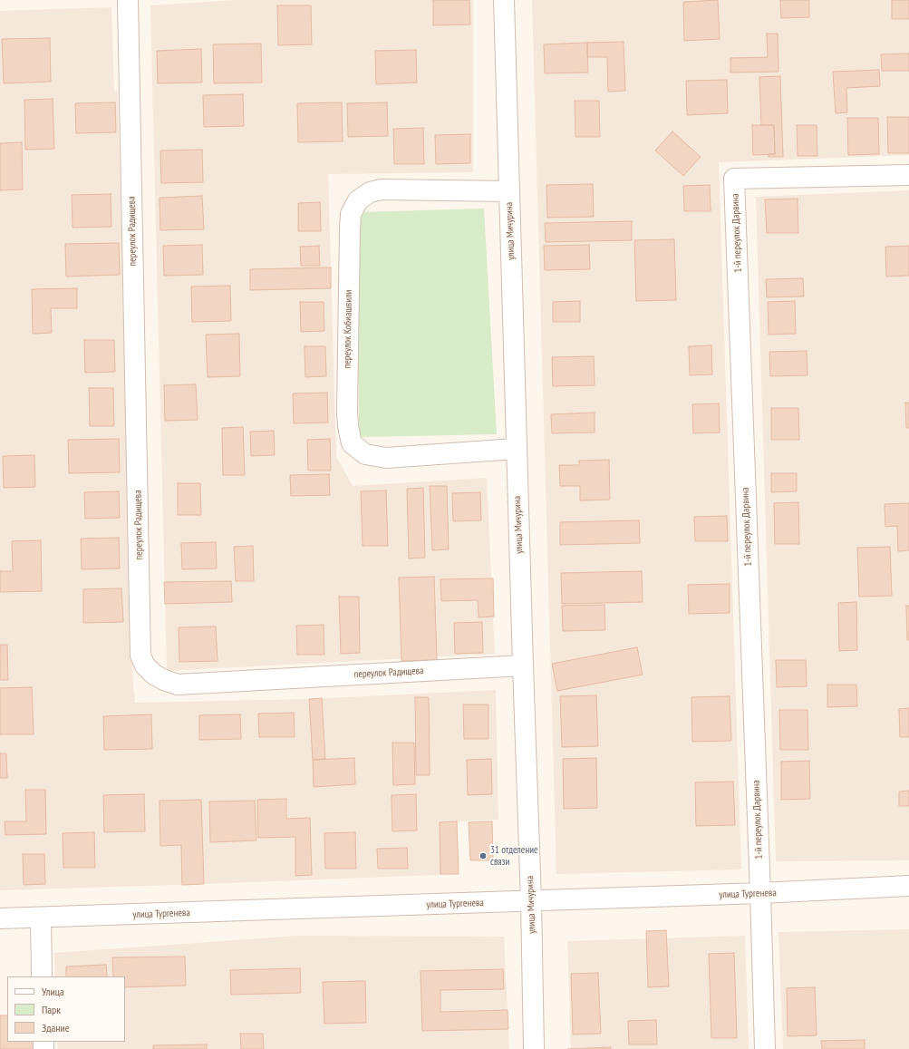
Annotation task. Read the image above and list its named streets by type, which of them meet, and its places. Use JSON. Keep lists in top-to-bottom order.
{
  "streets": {
    "street": [
      "переулок Радищева",
      "улица Мичурина",
      "1-й переулок Дарвина",
      "переулок Кобиашвили",
      "улица Тургенева"
    ]
  },
  "crossings": [
    ["переулок Радищева", "улица Мичурина"],
    ["улица Мичурина", "переулок Кобиашвили"],
    ["улица Мичурина", "улица Тургенева"],
    ["1-й переулок Дарвина", "улица Тургенева"]
  ],
  "places": ["31 отделение связи"],
  "legend": ["Улица", "Парк", "Здание"]
}
